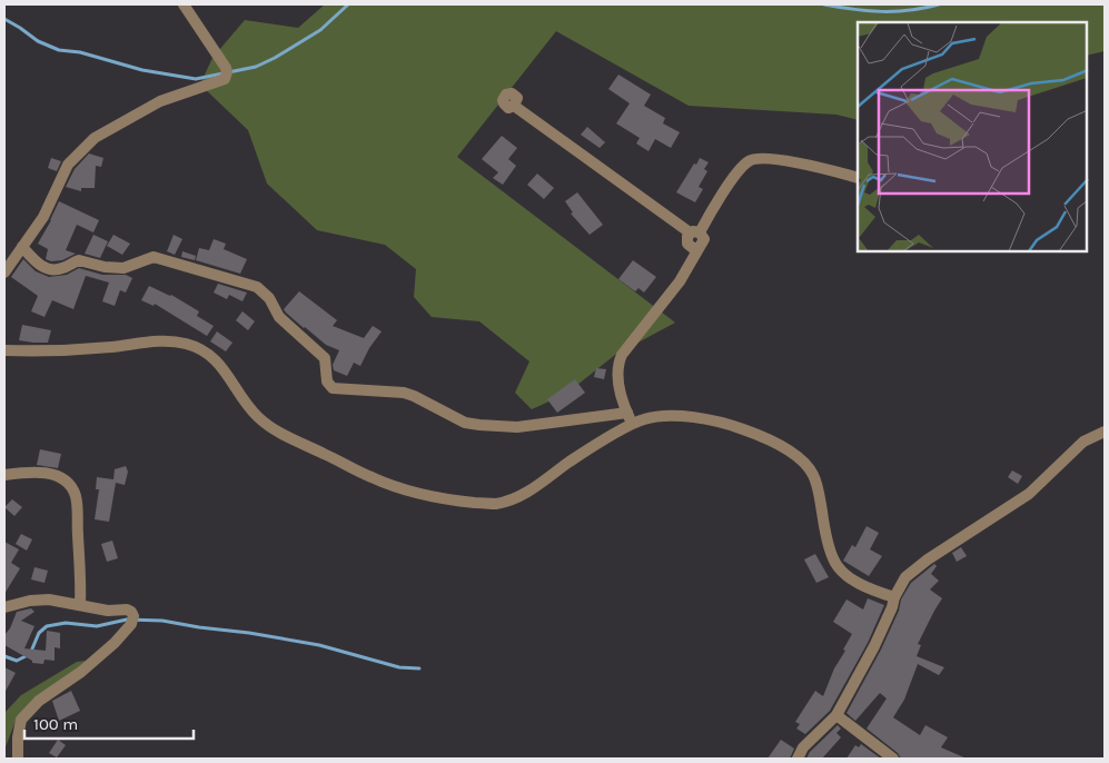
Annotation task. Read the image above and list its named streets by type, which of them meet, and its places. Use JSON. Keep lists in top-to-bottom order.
{
  "scale_bar": "100 m"
}
